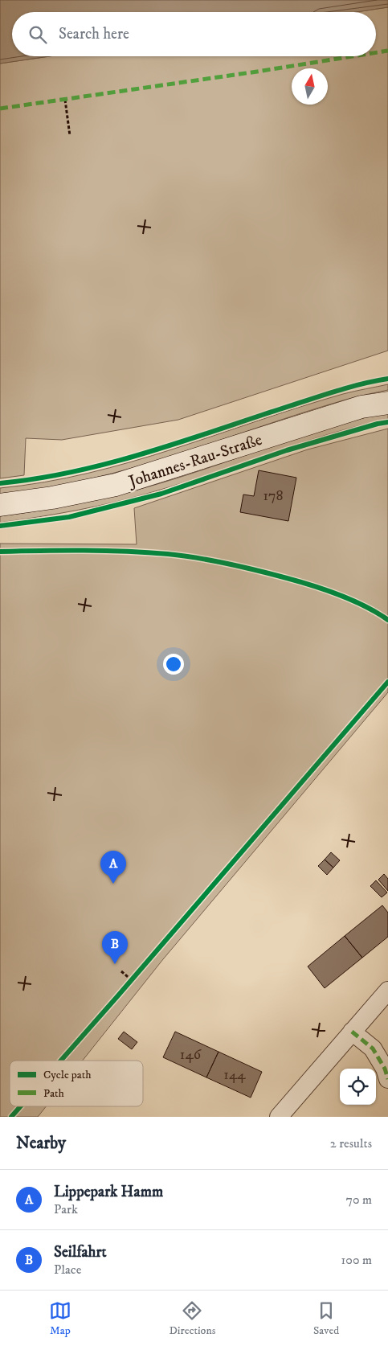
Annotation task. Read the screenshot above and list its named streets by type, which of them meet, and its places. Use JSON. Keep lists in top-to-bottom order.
{
  "streets": {
    "street": ["Johannes-Rau-Straße"]
  },
  "house_numbers": ["178", "146", "144"],
  "legend": ["Cycle path", "Path"],
  "north": "top",
  "page": {
    "search": "Search here",
    "pins": ["A", "B"],
    "heading": ["Nearby", "2 results"],
    "list": [
      {
        "mark": "A",
        "name": "Lippepark Hamm",
        "note": "Park",
        "value": "70 m"
      },
      {
        "mark": "B",
        "name": "Seilfahrt",
        "note": "Place",
        "value": "100 m"
      }
    ],
    "nav": ["Map", "Directions", "Saved"]
  }
}
